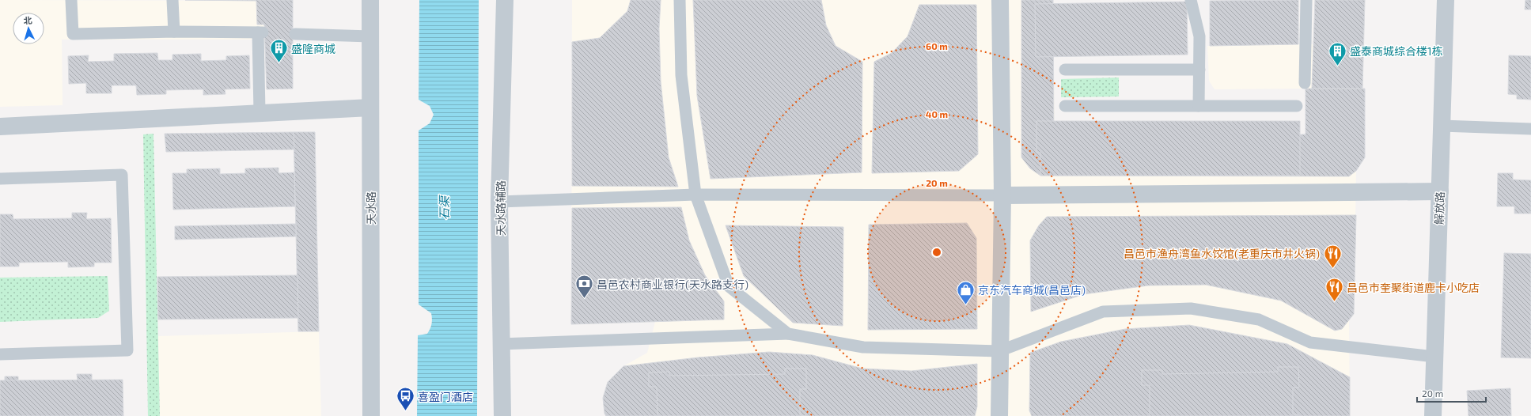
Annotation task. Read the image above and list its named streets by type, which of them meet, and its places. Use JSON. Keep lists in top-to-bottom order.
{
  "streets": {
    "street": ["天水路", "天水路辅路", "解放路"]
  },
  "water": ["石渠"],
  "places": {
    "building": ["盛隆商城", "盛泰商城综合楼1栋"],
    "restaurant": ["昌邑市渔舟湾鱼水饺馆(老重庆市井火锅)", "昌邑市奎聚街道鹿卡小吃店"],
    "bank": ["昌邑农村商业银行(天水路支行)"],
    "shop": ["京东汽车商城(昌邑店)"],
    "bus stop": ["喜盈门酒店"]
  },
  "scale_bar": "20 m",
  "north": "top",
  "rings": ["60 m", "40 m", "20 m"]
}
